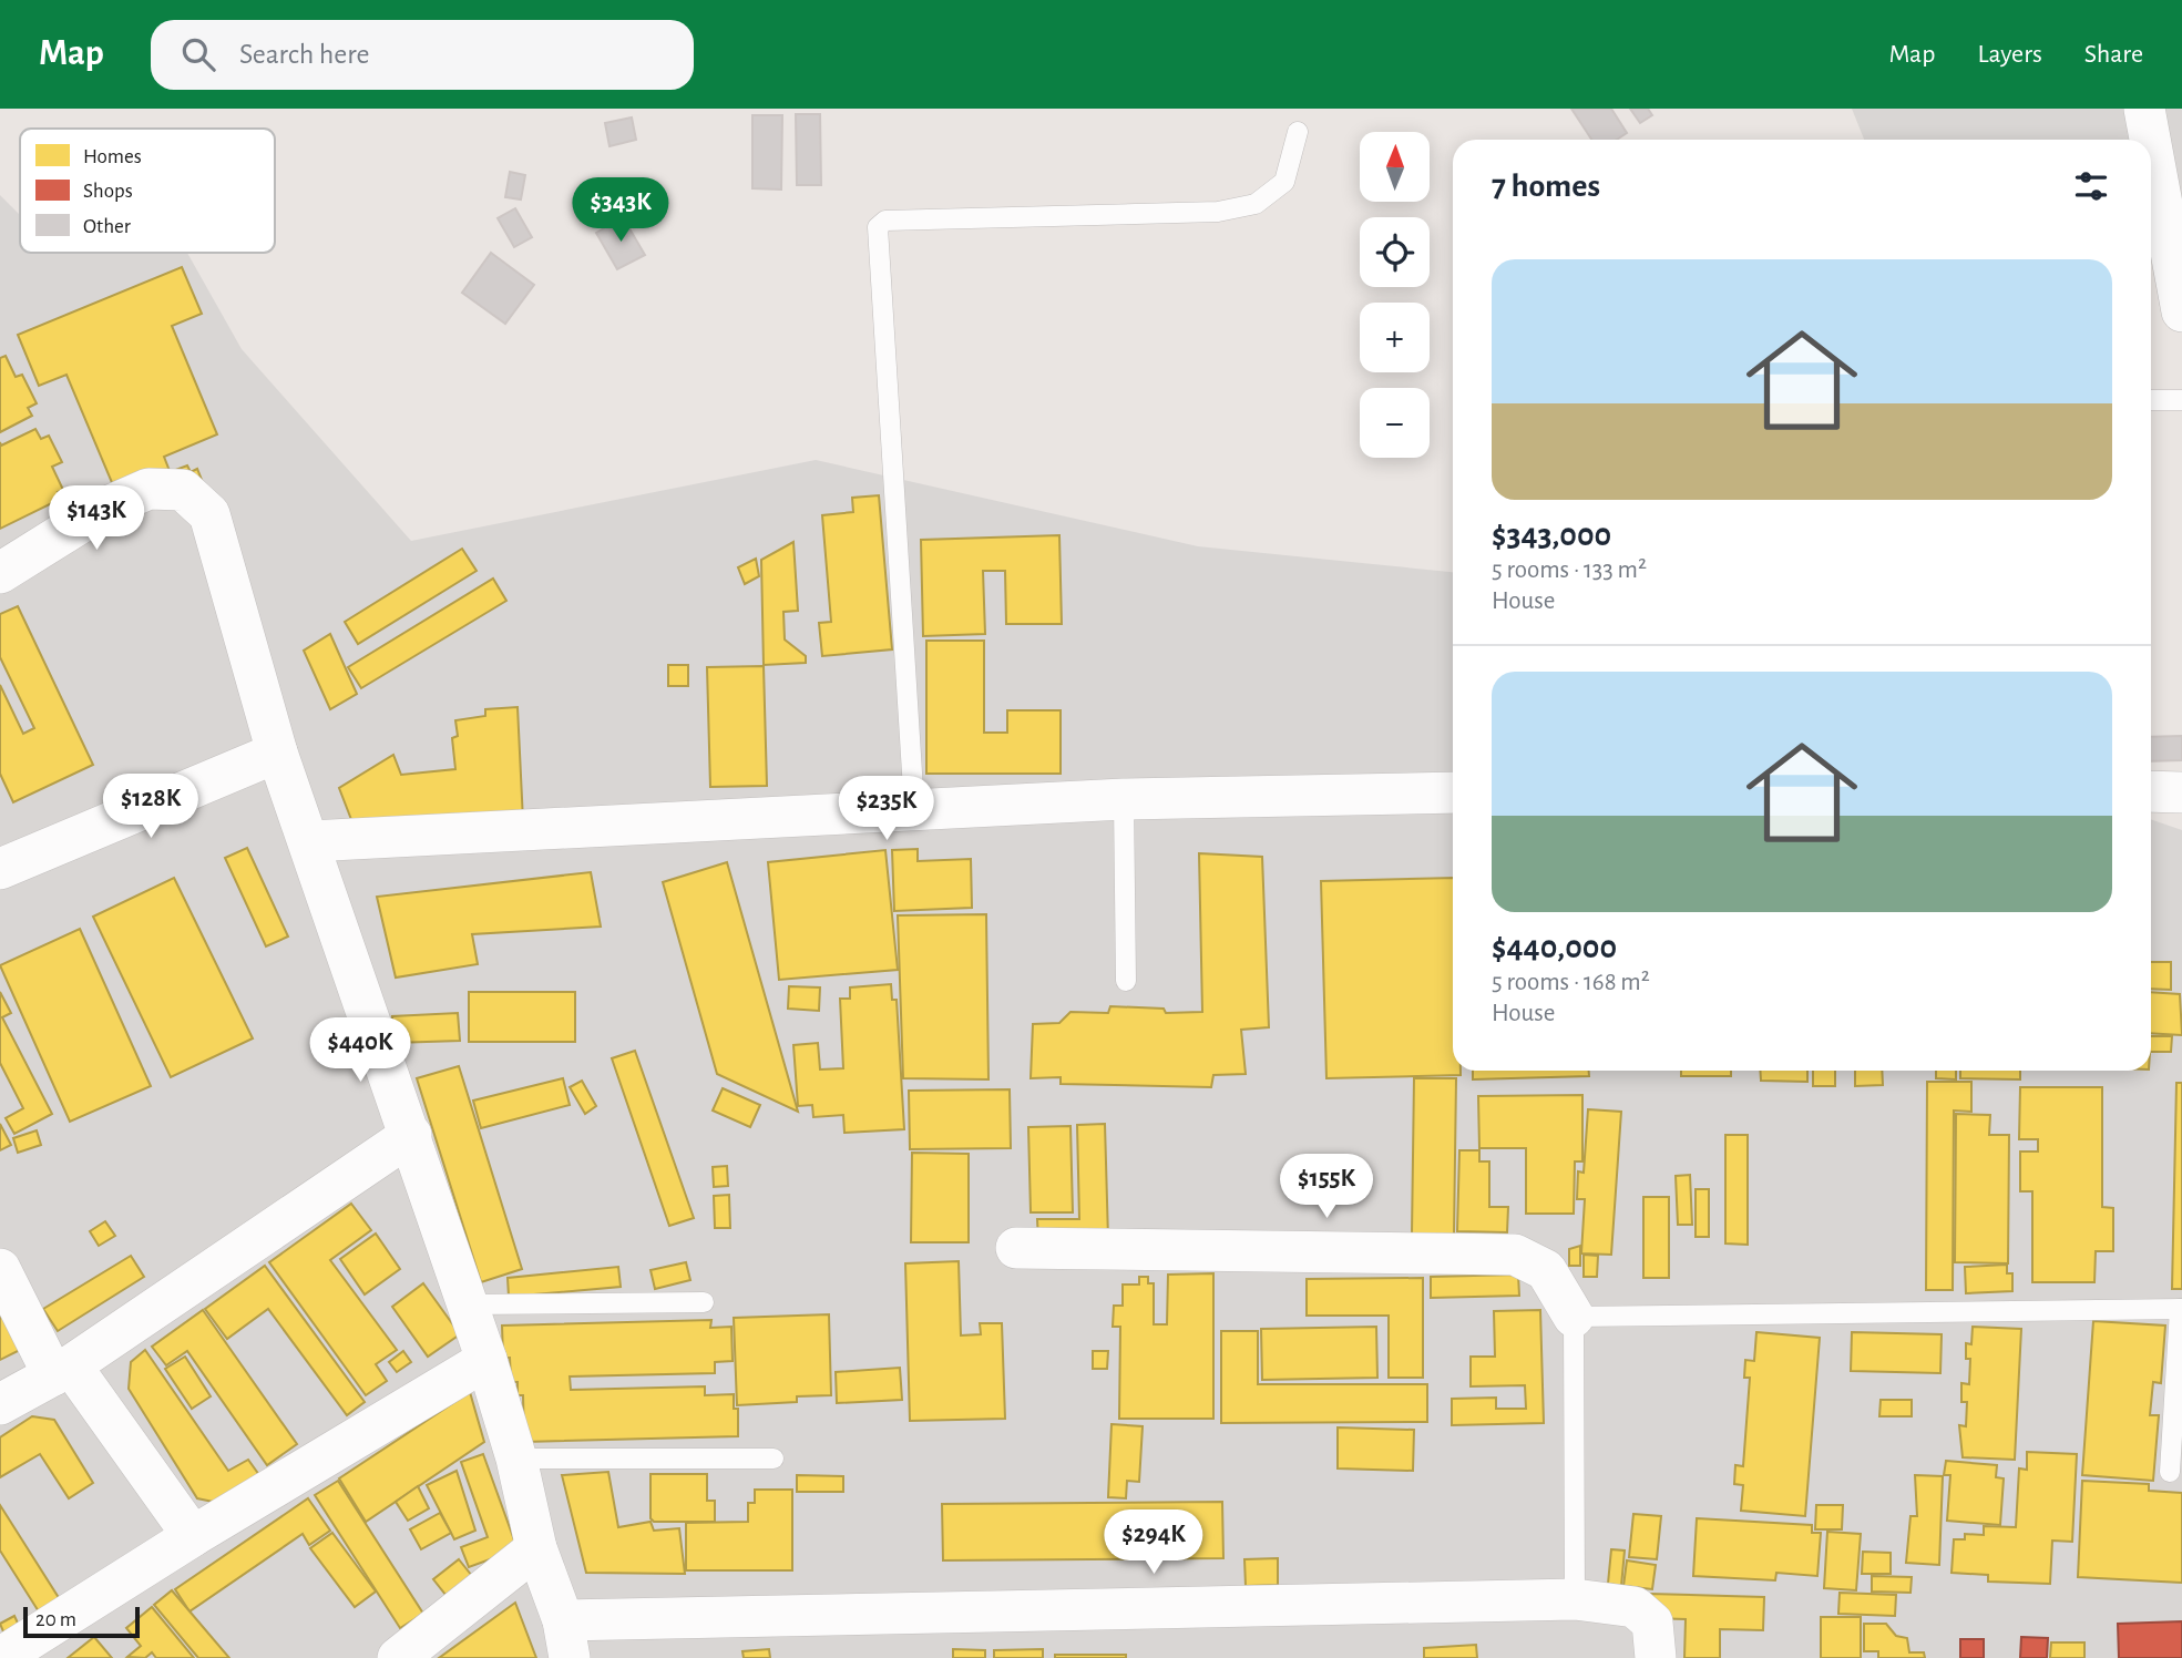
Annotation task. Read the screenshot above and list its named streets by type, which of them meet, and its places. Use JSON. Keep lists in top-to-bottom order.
{
  "legend": ["Homes", "Shops", "Other"],
  "scale_bar": "20 m",
  "north": "top",
  "page": {
    "header": "Map",
    "search": "Search here",
    "nav": ["Map", "Layers", "Share"],
    "map_buttons": ["+", "−"],
    "heading": "7 homes",
    "price": [
      "$343K",
      "$143K",
      "$128K",
      "$235K",
      "$440K",
      "$155K",
      "$294K"
    ],
    "list": [
      {
        "name": "$343,000",
        "note": "5 rooms · 133 m² · House"
      },
      {
        "name": "$440,000",
        "note": "5 rooms · 168 m² · House"
      }
    ],
    "scale": "20 m"
  }
}
